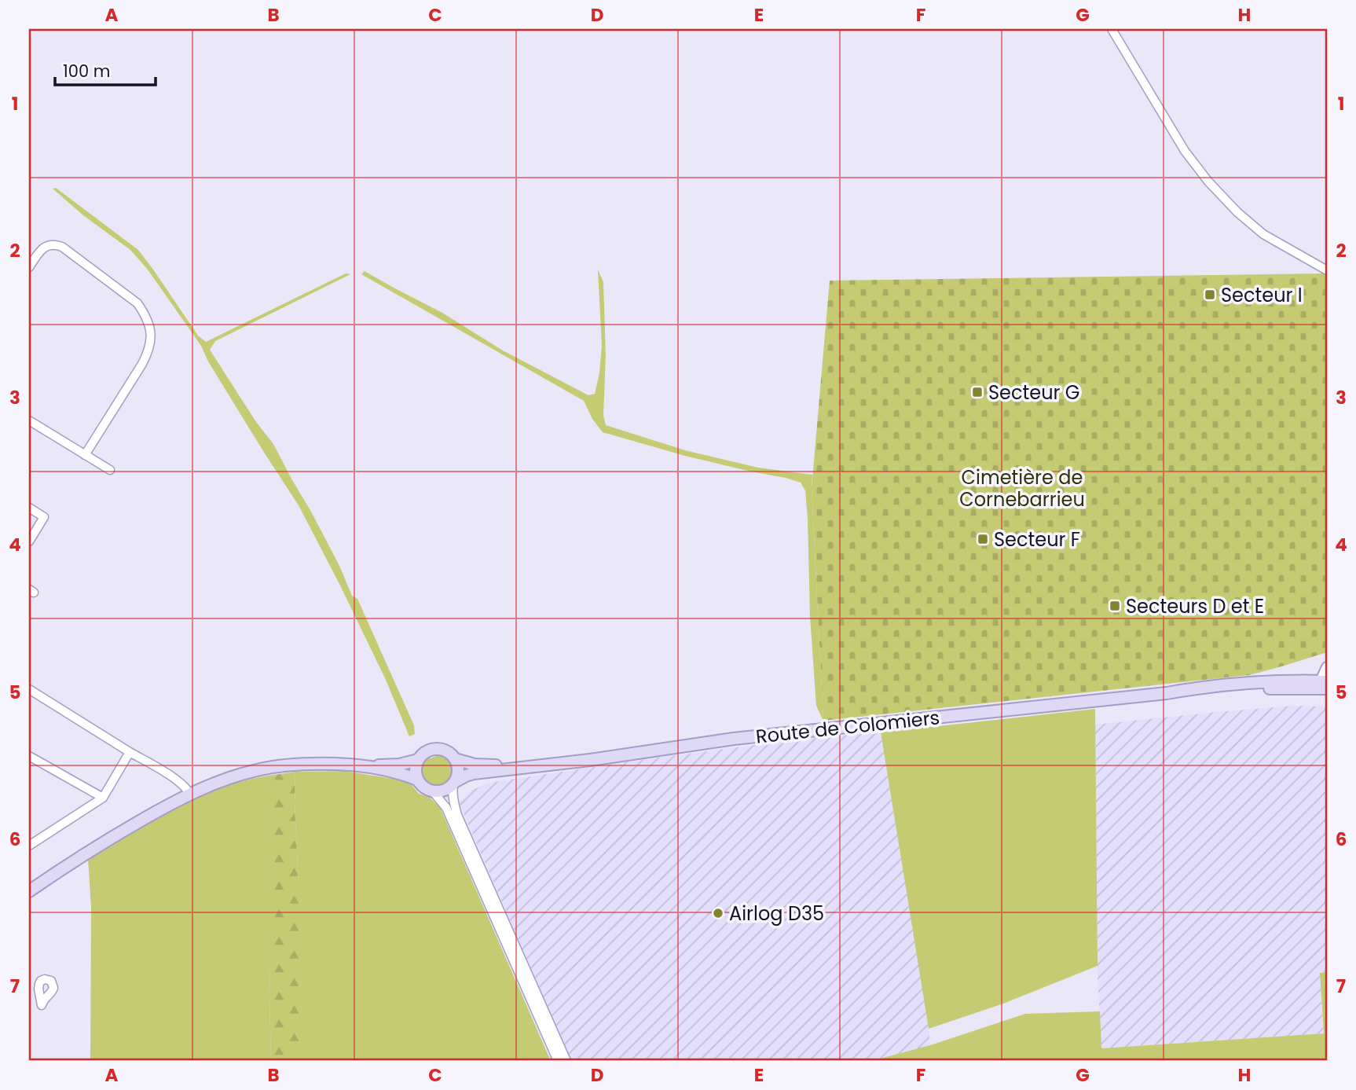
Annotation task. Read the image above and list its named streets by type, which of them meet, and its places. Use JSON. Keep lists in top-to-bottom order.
{
  "streets": {
    "main road": ["Route de Colomiers"]
  },
  "parks": ["Cimetière de Cornebarrieu"],
  "places": {
    "transit": [
      "Secteur I",
      "Secteur G",
      "Secteur F",
      "Secteurs D et E"
    ],
    "other": ["Airlog D35"]
  },
  "scale_bar": "100 m",
  "grid": {
    "columns": [
      "A",
      "B",
      "C",
      "D",
      "E",
      "F",
      "G",
      "H"
    ],
    "rows": [
      "1",
      "2",
      "3",
      "4",
      "5",
      "6",
      "7"
    ]
  }
}
